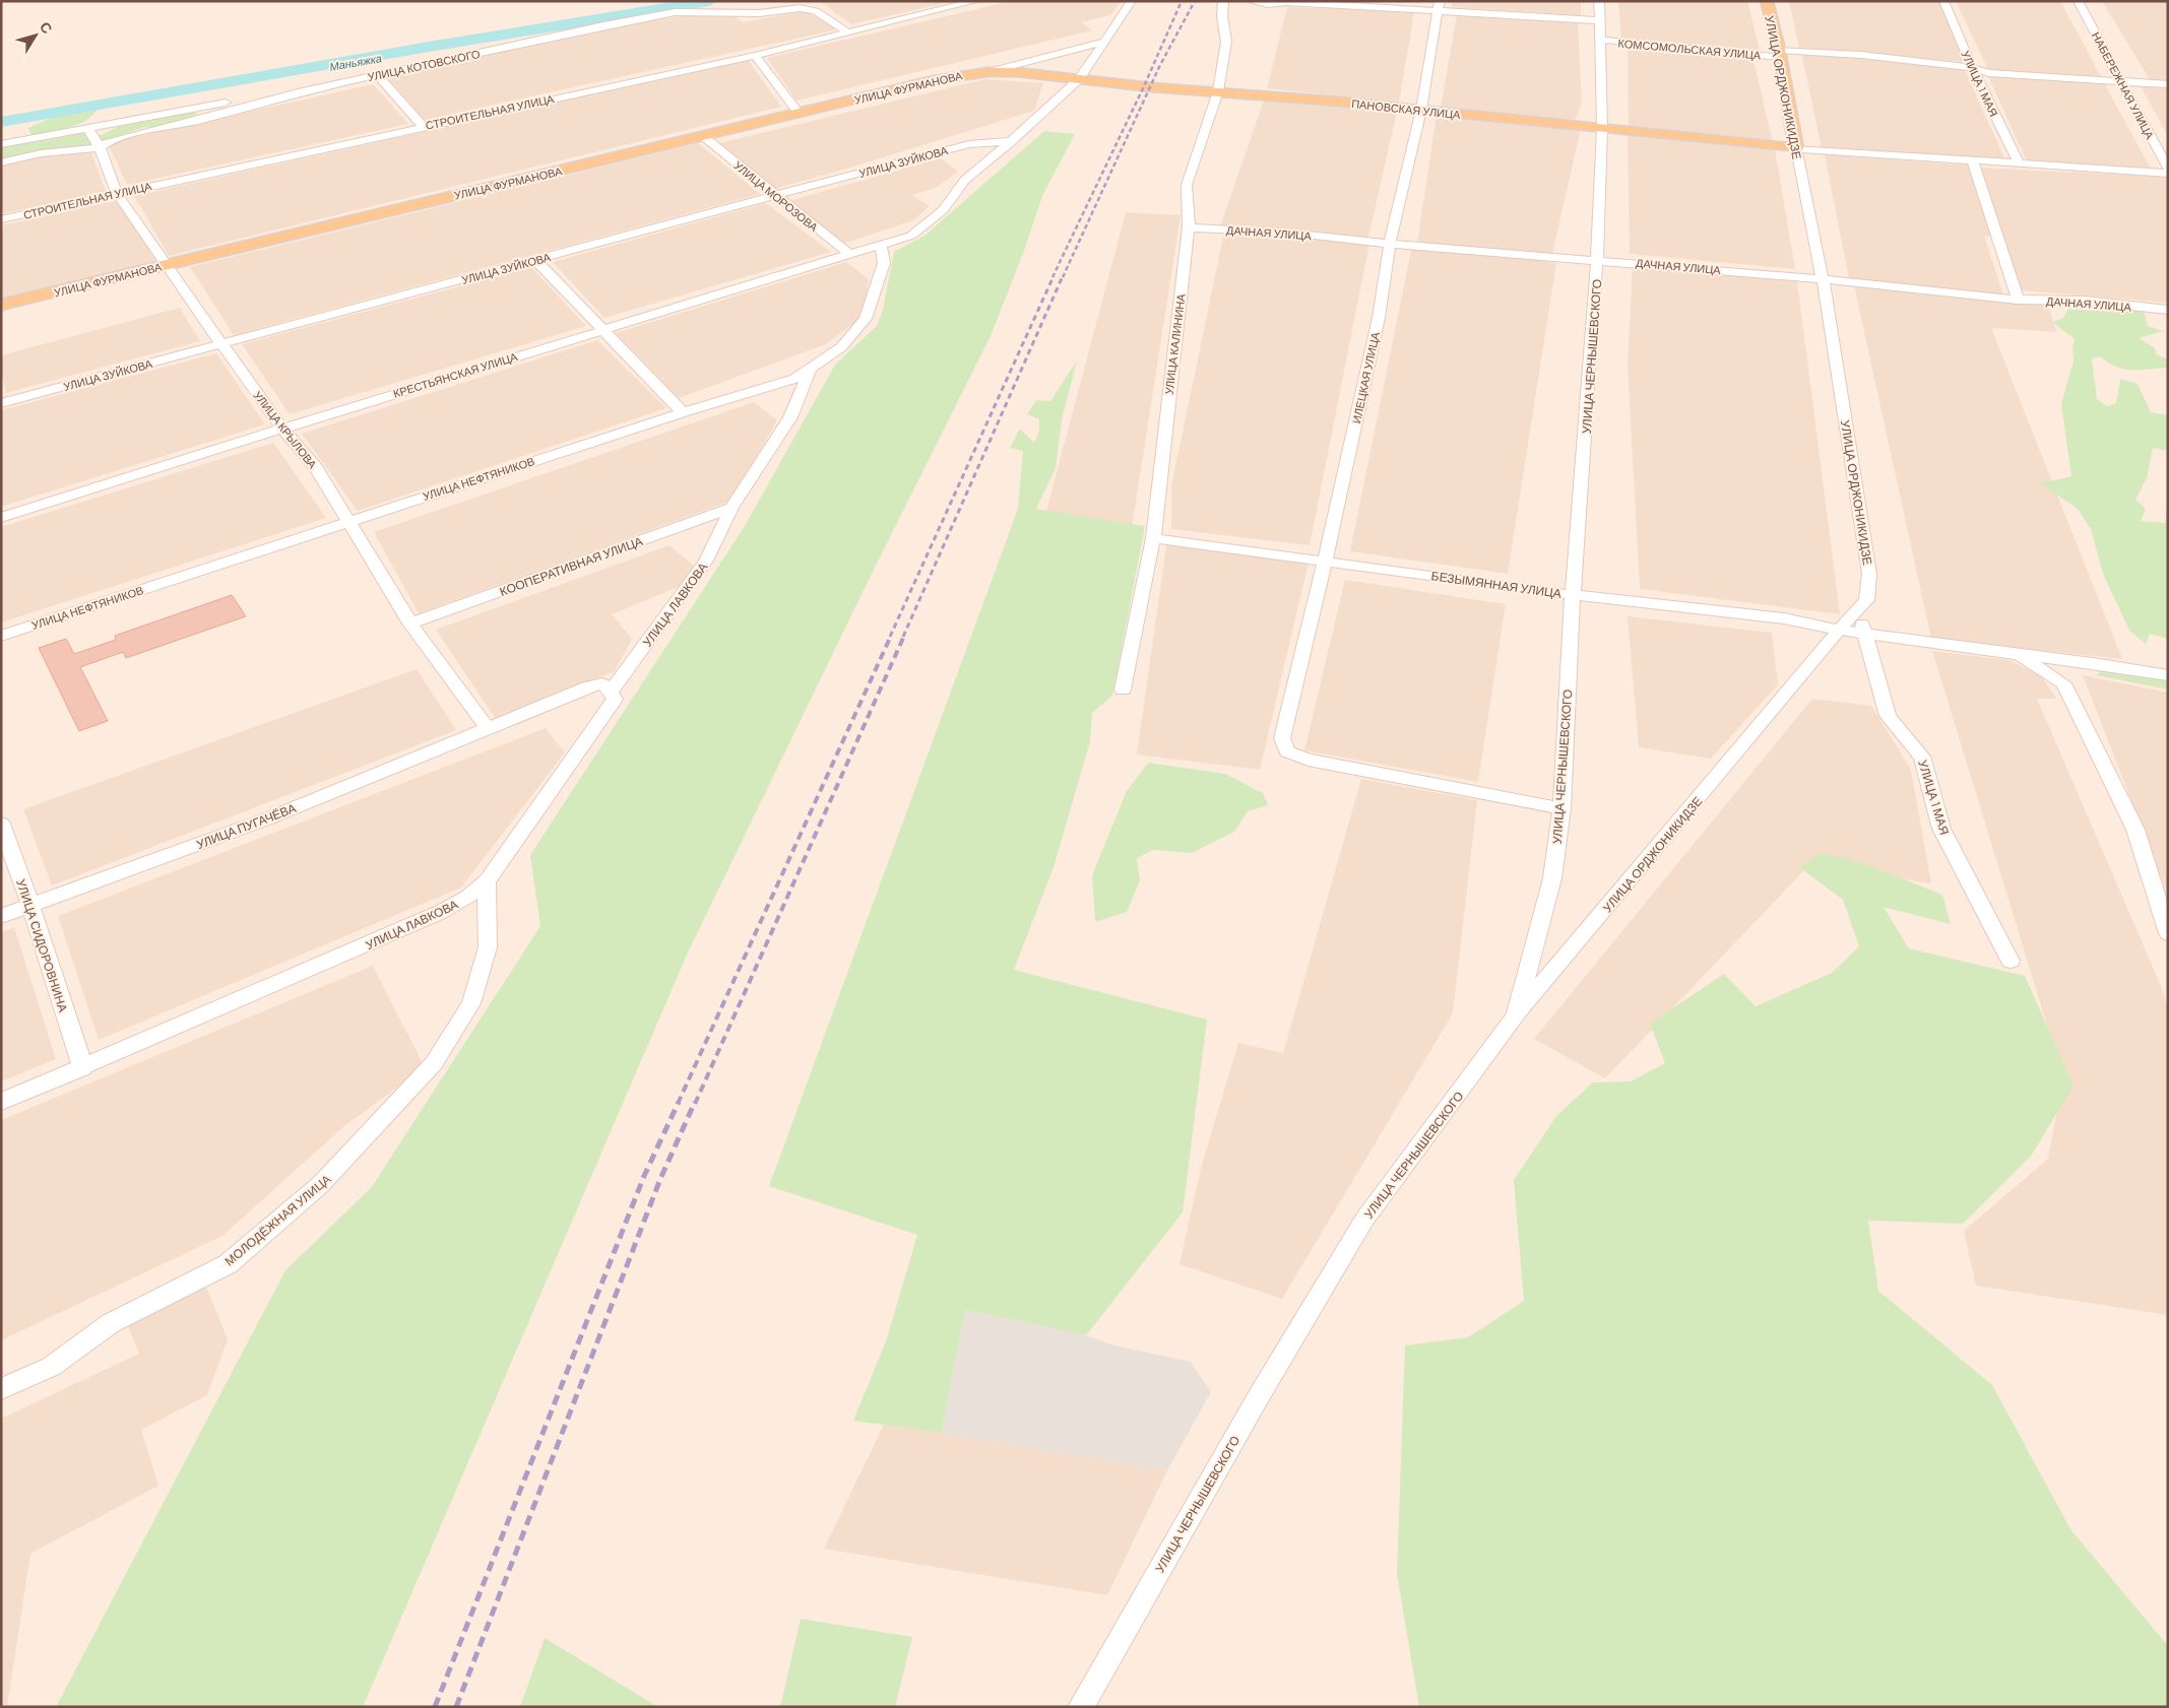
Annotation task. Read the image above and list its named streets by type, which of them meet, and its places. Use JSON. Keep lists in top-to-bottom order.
{
  "streets": {
    "main road": ["УЛИЦА ФУРМАНОВА", "УЛИЦА ОРДЖОНИКИДЗЕ", "ПАНОВСКАЯ УЛИЦА"],
    "street": [
      "КОМСОМОЛЬСКАЯ УЛИЦА",
      "УЛИЦА КОТОВСКОГО",
      "УЛИЦА 1 МАЯ",
      "НАБЕРЕЖНАЯ УЛИЦА",
      "СТРОИТЕЛЬНАЯ УЛИЦА",
      "УЛИЦА ЗУЙКОВА",
      "УЛИЦА МОРОЗОВА",
      "ДАЧНАЯ УЛИЦА",
      "УЛИЦА КАЛИНИНА",
      "УЛИЦА ЧЕРНЫШЕВСКОГО",
      "КРЕСТЬЯНСКАЯ УЛИЦА",
      "ИЛЕЦКАЯ УЛИЦА",
      "УЛИЦА КРЫЛОВА",
      "УЛИЦА НЕФТЯНИКОВ",
      "КООПЕРАТИВНАЯ УЛИЦА",
      "БЕЗЫМЯННАЯ УЛИЦА",
      "УЛИЦА ЛАВКОВА",
      "УЛИЦА ПУГАЧЁВА",
      "УЛИЦА СИДОРОВНИНА",
      "МОЛОДЁЖНАЯ УЛИЦА"
    ]
  },
  "crossings": [
    ["КОМСОМОЛЬСКАЯ УЛИЦА", "УЛИЦА 1 МАЯ"],
    ["КОМСОМОЛЬСКАЯ УЛИЦА", "НАБЕРЕЖНАЯ УЛИЦА"],
    ["КОМСОМОЛЬСКАЯ УЛИЦА", "УЛИЦА ОРДЖОНИКИДЗЕ"],
    ["КОМСОМОЛЬСКАЯ УЛИЦА", "УЛИЦА ЧЕРНЫШЕВСКОГО"],
    ["УЛИЦА КОТОВСКОГО", "СТРОИТЕЛЬНАЯ УЛИЦА"],
    ["УЛИЦА КОТОВСКОГО", "УЛИЦА КРЫЛОВА"],
    ["УЛИЦА 1 МАЯ", "УЛИЦА ОРДЖОНИКИДЗЕ"],
    ["УЛИЦА 1 МАЯ", "БЕЗЫМЯННАЯ УЛИЦА"],
    ["УЛИЦА ФУРМАНОВА", "ПАНОВСКАЯ УЛИЦА"],
    ["УЛИЦА ФУРМАНОВА", "УЛИЦА МОРОЗОВА"],
    ["УЛИЦА ФУРМАНОВА", "УЛИЦА КРЫЛОВА"],
    ["УЛИЦА ОРДЖОНИКИДЗЕ", "ПАНОВСКАЯ УЛИЦА"],
    ["УЛИЦА ОРДЖОНИКИДЗЕ", "ДАЧНАЯ УЛИЦА"],
    ["УЛИЦА ОРДЖОНИКИДЗЕ", "УЛИЦА ЧЕРНЫШЕВСКОГО"],
    ["УЛИЦА ОРДЖОНИКИДЗЕ", "БЕЗЫМЯННАЯ УЛИЦА"],
    ["ПАНОВСКАЯ УЛИЦА", "УЛИЦА КАЛИНИНА"],
    ["ПАНОВСКАЯ УЛИЦА", "УЛИЦА ЧЕРНЫШЕВСКОГО"],
    ["ПАНОВСКАЯ УЛИЦА", "КРЕСТЬЯНСКАЯ УЛИЦА"],
    ["ПАНОВСКАЯ УЛИЦА", "ИЛЕЦКАЯ УЛИЦА"],
    ["СТРОИТЕЛЬНАЯ УЛИЦА", "УЛИЦА КРЫЛОВА"],
    ["УЛИЦА ЗУЙКОВА", "УЛИЦА МОРОЗОВА"],
    ["УЛИЦА ЗУЙКОВА", "КРЕСТЬЯНСКАЯ УЛИЦА"],
    ["УЛИЦА ЗУЙКОВА", "УЛИЦА КРЫЛОВА"],
    ["УЛИЦА МОРОЗОВА", "КРЕСТЬЯНСКАЯ УЛИЦА"],
    ["ДАЧНАЯ УЛИЦА", "УЛИЦА КАЛИНИНА"],
    ["ДАЧНАЯ УЛИЦА", "УЛИЦА ЧЕРНЫШЕВСКОГО"],
    ["ДАЧНАЯ УЛИЦА", "ИЛЕЦКАЯ УЛИЦА"],
    ["УЛИЦА КАЛИНИНА", "БЕЗЫМЯННАЯ УЛИЦА"],
    ["УЛИЦА ЧЕРНЫШЕВСКОГО", "ИЛЕЦКАЯ УЛИЦА"],
    ["УЛИЦА ЧЕРНЫШЕВСКОГО", "БЕЗЫМЯННАЯ УЛИЦА"],
    ["КРЕСТЬЯНСКАЯ УЛИЦА", "УЛИЦА КРЫЛОВА"],
    ["КРЕСТЬЯНСКАЯ УЛИЦА", "УЛИЦА НЕФТЯНИКОВ"],
    ["ИЛЕЦКАЯ УЛИЦА", "БЕЗЫМЯННАЯ УЛИЦА"],
    ["УЛИЦА КРЫЛОВА", "УЛИЦА НЕФТЯНИКОВ"],
    ["УЛИЦА КРЫЛОВА", "КООПЕРАТИВНАЯ УЛИЦА"],
    ["УЛИЦА КРЫЛОВА", "УЛИЦА ПУГАЧЁВА"],
    ["УЛИЦА НЕФТЯНИКОВ", "УЛИЦА ЛАВКОВА"],
    ["КООПЕРАТИВНАЯ УЛИЦА", "УЛИЦА ЛАВКОВА"],
    ["УЛИЦА ЛАВКОВА", "УЛИЦА ПУГАЧЁВА"],
    ["УЛИЦА ЛАВКОВА", "УЛИЦА СИДОРОВНИНА"],
    ["УЛИЦА ЛАВКОВА", "МОЛОДЁЖНАЯ УЛИЦА"],
    ["УЛИЦА ПУГАЧЁВА", "УЛИЦА СИДОРОВНИНА"]
  ],
  "water": ["Маньяжка"],
  "north": "top right"
}
